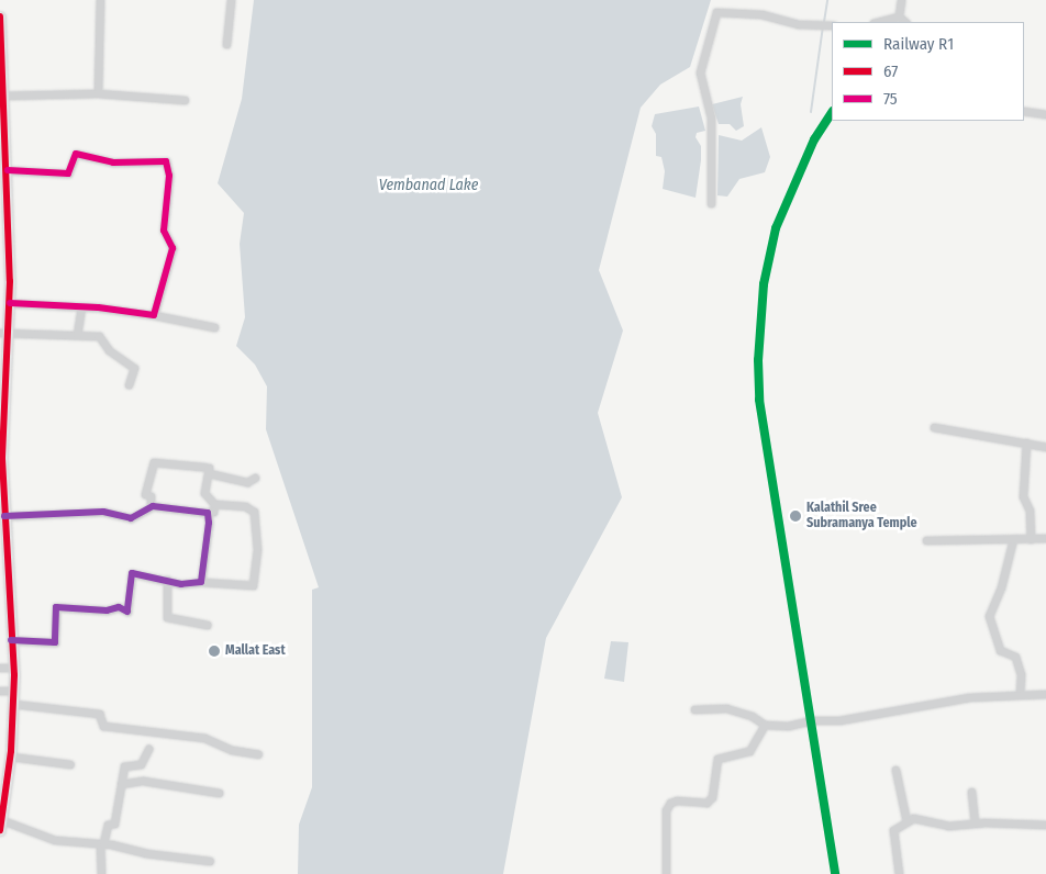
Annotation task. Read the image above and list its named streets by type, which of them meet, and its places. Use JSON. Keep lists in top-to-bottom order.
{
  "water": ["Vembanad Lake"],
  "places": ["Kalathil Sree Subramanya Temple", "Mallat East"],
  "lines": ["transit line 67", "rail line R1", "transit line 75"],
  "legend": ["Railway R1", "67", "75"]
}
